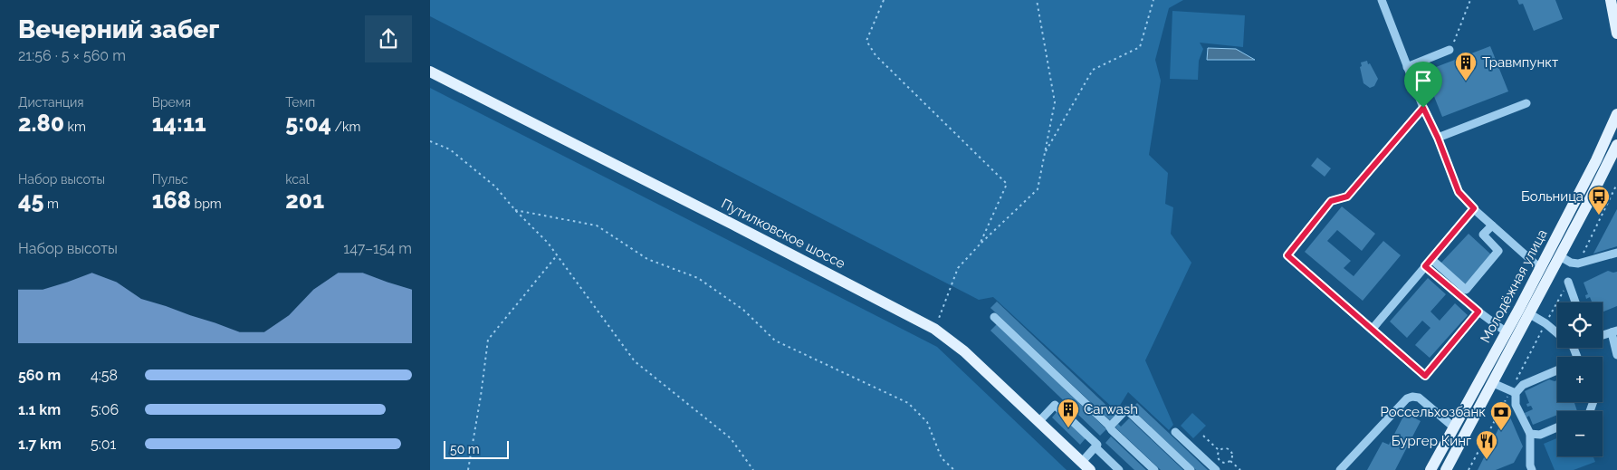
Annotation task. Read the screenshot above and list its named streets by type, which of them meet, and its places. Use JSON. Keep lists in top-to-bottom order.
{
  "streets": {
    "main road": ["Путилковское шоссе", "Молодёжная улица"]
  },
  "places": {
    "building": ["Травмпункт", "Carwash"],
    "bus stop": ["Больница"],
    "bank": ["Россельхозбанк"],
    "restaurant": ["Бургер Кинг"]
  },
  "scale_bar": "50 m",
  "page": {
    "heading": ["Вечерний забег", "21:56 · 5 × 560 m"],
    "stats": [
      ["Дистанция", "2.80 km"],
      ["Время", "14:11"],
      ["Темп", "5:04 /km"],
      ["Набор высоты", "45 m"],
      ["Пульс", "168 bpm"],
      ["kcal", "201"]
    ],
    "chart": ["Набор высоты", "147–154 m"],
    "map_buttons": ["+", "−"],
    "list": [
      {
        "name": "560 m",
        "note": "4:58"
      },
      {
        "name": "1.1 km",
        "note": "5:06"
      },
      {
        "name": "1.7 km",
        "note": "5:01"
      }
    ],
    "scale": "50 m"
  }
}
